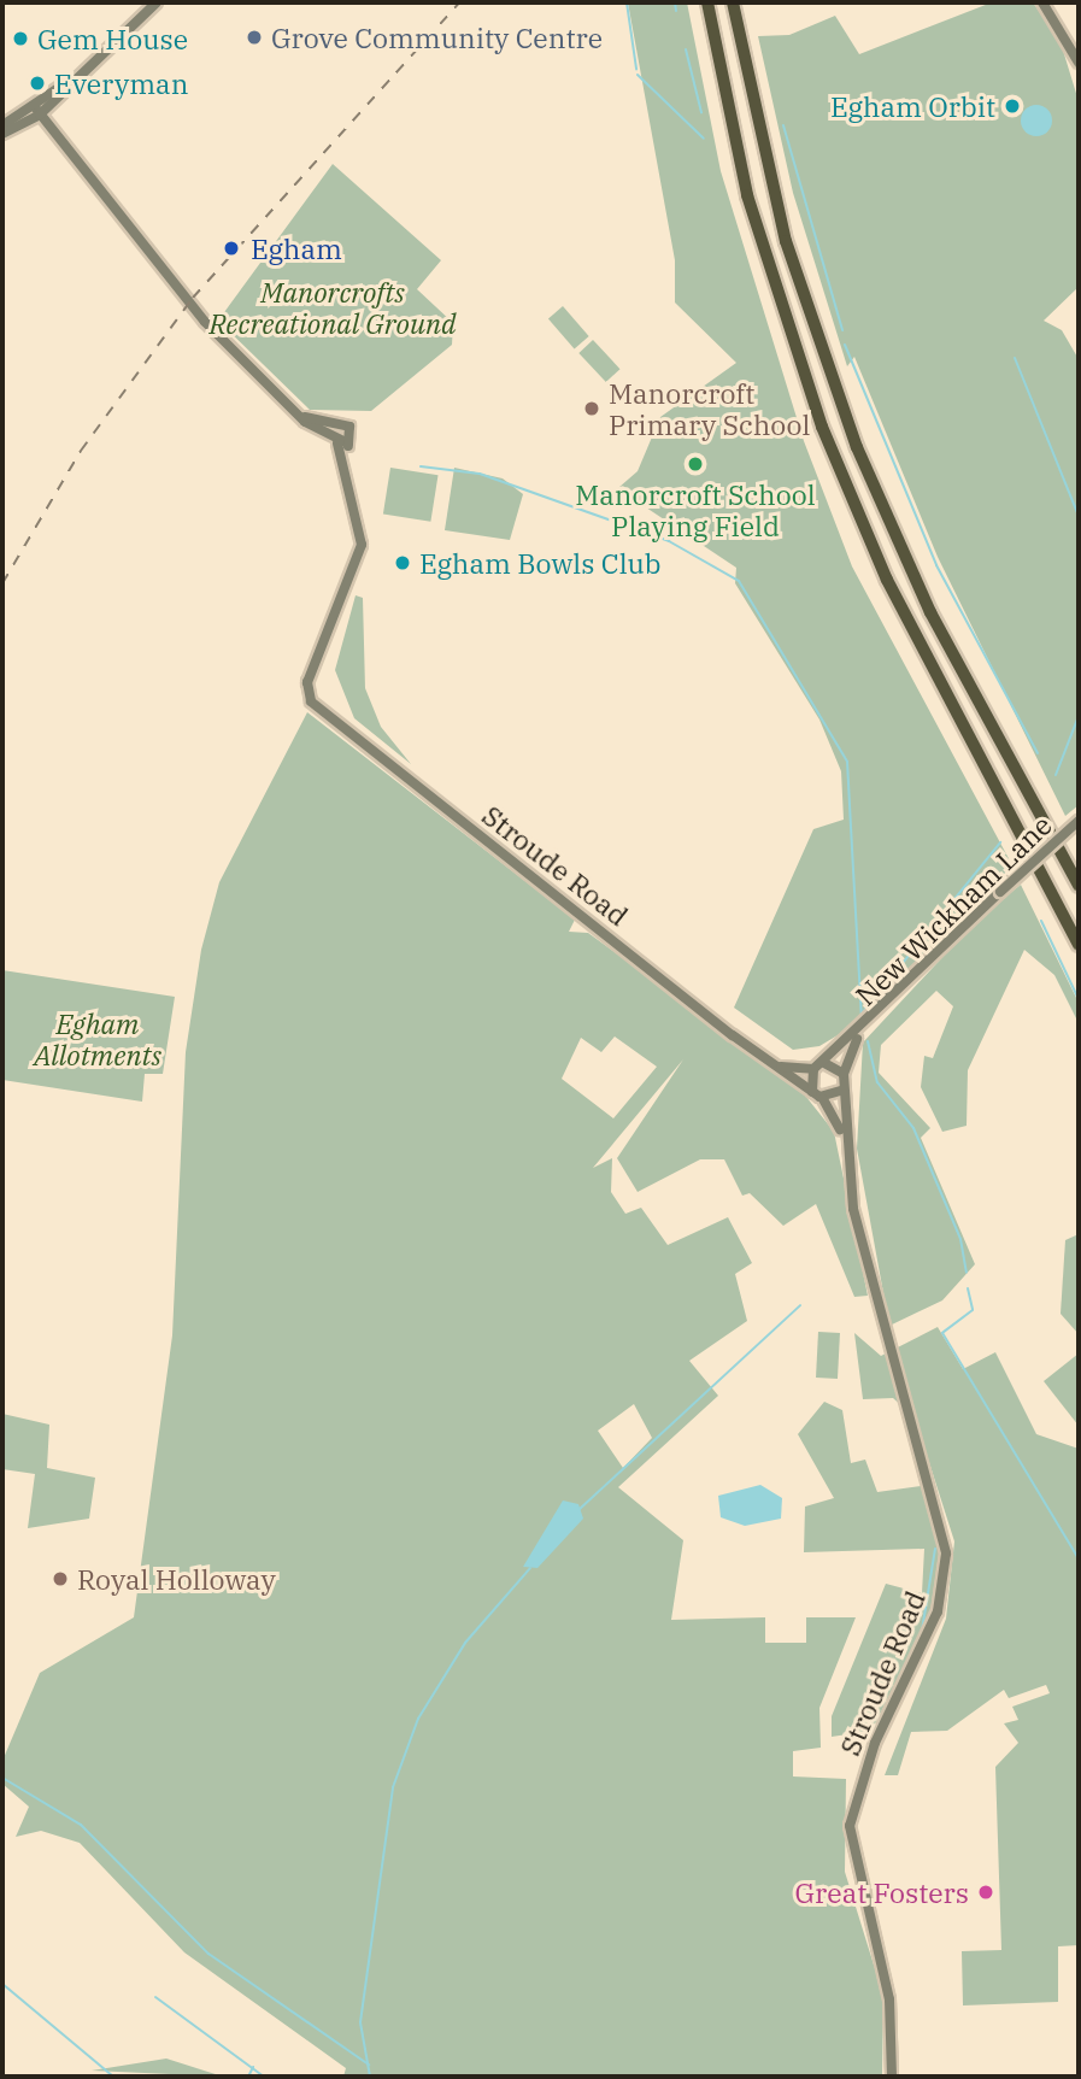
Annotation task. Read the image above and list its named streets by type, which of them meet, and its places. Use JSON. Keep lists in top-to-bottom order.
{
  "streets": {
    "street": ["Stroude Road", "New Wickham Lane"]
  },
  "crossings": [
    ["Stroude Road", "New Wickham Lane"]
  ],
  "parks": ["Manorcrofts Recreational Ground", "Egham Allotments"],
  "places": [
    "Grove Community Centre",
    "Gem House",
    "Everyman",
    "Egham Orbit",
    "Egham",
    "Manorcroft Primary School",
    "Manorcroft School Playing Field",
    "Egham Bowls Club",
    "Royal Holloway",
    "Great Fosters"
  ]
}
